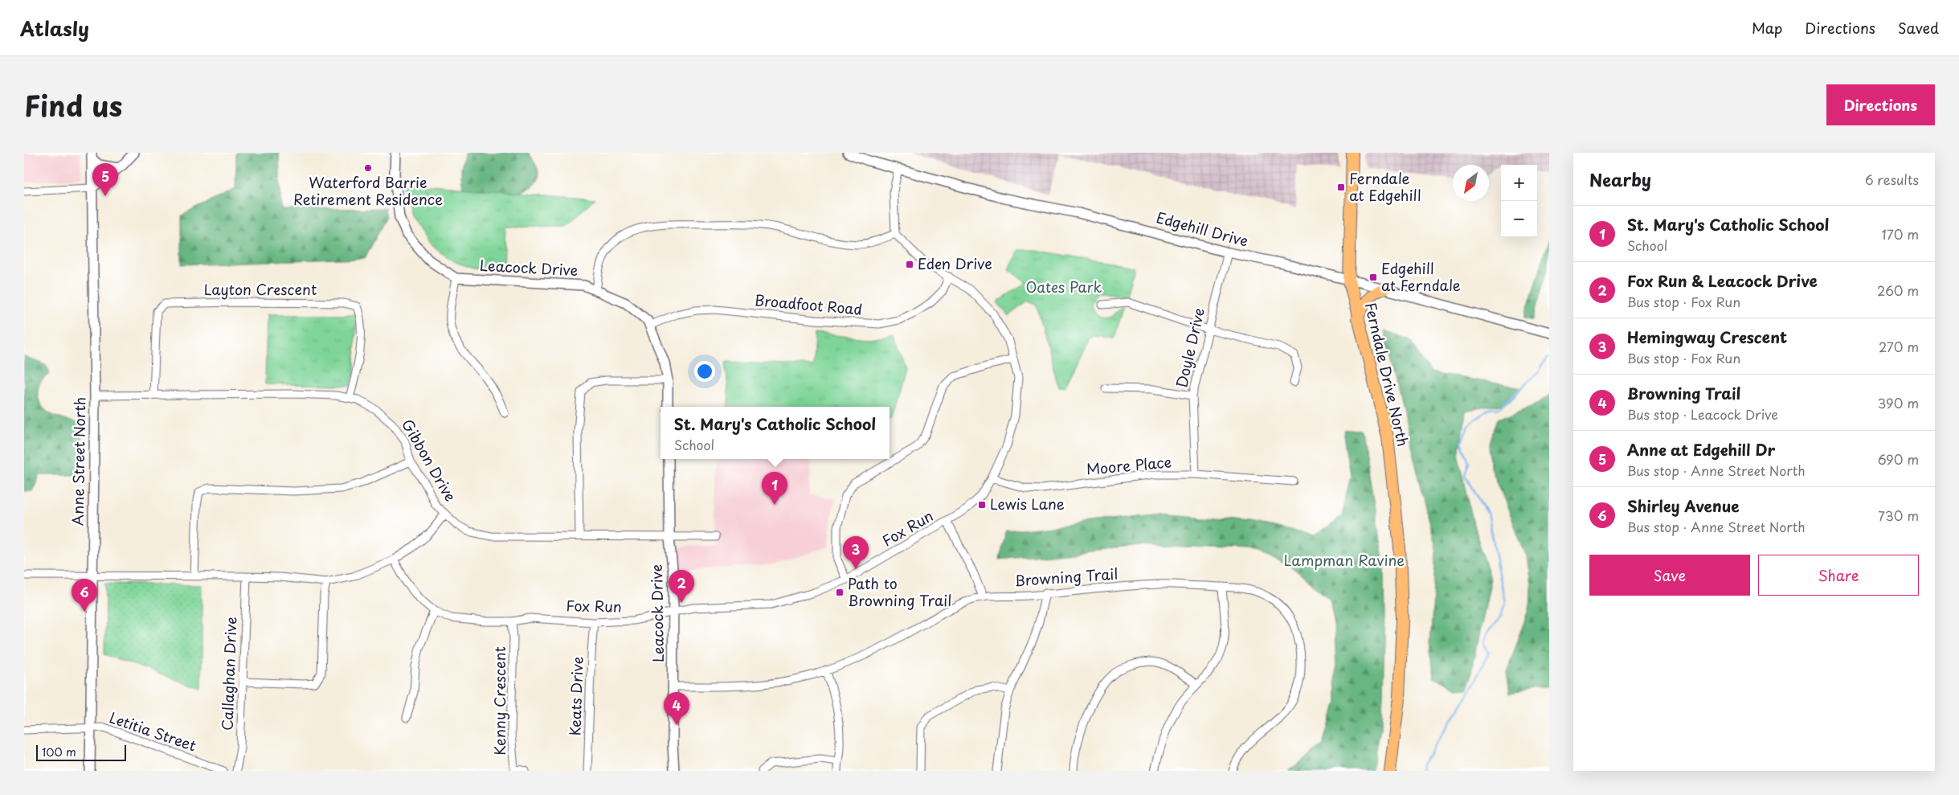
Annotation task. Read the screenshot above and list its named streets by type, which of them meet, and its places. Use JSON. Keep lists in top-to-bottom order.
{
  "streets": {
    "main road": ["Ferndale Drive North"],
    "street": [
      "Edgehill Drive",
      "Leacock Drive",
      "Layton Crescent",
      "Broadfoot Road",
      "Doyle Drive",
      "Gibbon Drive",
      "Anne Street North",
      "Moore Place",
      "Fox Run",
      "Browning Trail",
      "Callaghan Drive",
      "Keats Drive",
      "Kenny Crescent",
      "Letitia Street"
    ]
  },
  "crossings": [
    ["Edgehill Drive", "Doyle Drive"],
    ["Edgehill Drive", "Ferndale Drive North"],
    ["Leacock Drive", "Broadfoot Road"],
    ["Leacock Drive", "Gibbon Drive"],
    ["Leacock Drive", "Fox Run"],
    ["Leacock Drive", "Browning Trail"],
    ["Layton Crescent", "Gibbon Drive"],
    ["Broadfoot Road", "Fox Run"],
    ["Doyle Drive", "Moore Place"],
    ["Gibbon Drive", "Anne Street North"],
    ["Anne Street North", "Letitia Street"],
    ["Moore Place", "Fox Run"],
    ["Fox Run", "Keats Drive"],
    ["Fox Run", "Kenny Crescent"]
  ],
  "parks": ["Oates Park", "Lampman Ravine"],
  "places": {
    "other": ["Waterford Barrie Retirement Residence"],
    "transit": [
      "Ferndale at Edgehill",
      "Eden Drive",
      "Edgehill at Ferndale",
      "Lewis Lane",
      "Path to Browning Trail"
    ]
  },
  "scale_bar": "100 m",
  "north": "bottom left",
  "page": {
    "header": "Atlasly",
    "nav": ["Map", "Directions", "Saved"],
    "title": "Find us",
    "buttons": [
      "Directions",
      ["Save", "Share"]
    ],
    "heading": ["Nearby", "6 results"],
    "pins": [
      "5",
      "1",
      "3",
      "2",
      "6",
      "4"
    ],
    "map_buttons": ["+", "−"],
    "list": [
      {
        "mark": "1",
        "name": "St. Mary's Catholic School",
        "note": "School",
        "value": "170 m"
      },
      {
        "mark": "2",
        "name": "Fox Run & Leacock Drive",
        "note": "Bus stop · Fox Run",
        "value": "260 m"
      },
      {
        "mark": "3",
        "name": "Hemingway Crescent",
        "note": "Bus stop · Fox Run",
        "value": "270 m"
      },
      {
        "mark": "4",
        "name": "Browning Trail",
        "note": "Bus stop · Leacock Drive",
        "value": "390 m"
      },
      {
        "mark": "5",
        "name": "Anne at Edgehill Dr",
        "note": "Bus stop · Anne Street North",
        "value": "690 m"
      },
      {
        "mark": "6",
        "name": "Shirley Avenue",
        "note": "Bus stop · Anne Street North",
        "value": "730 m"
      }
    ],
    "popup": ["St. Mary's Catholic School", "School"],
    "scale": "100 m"
  }
}
